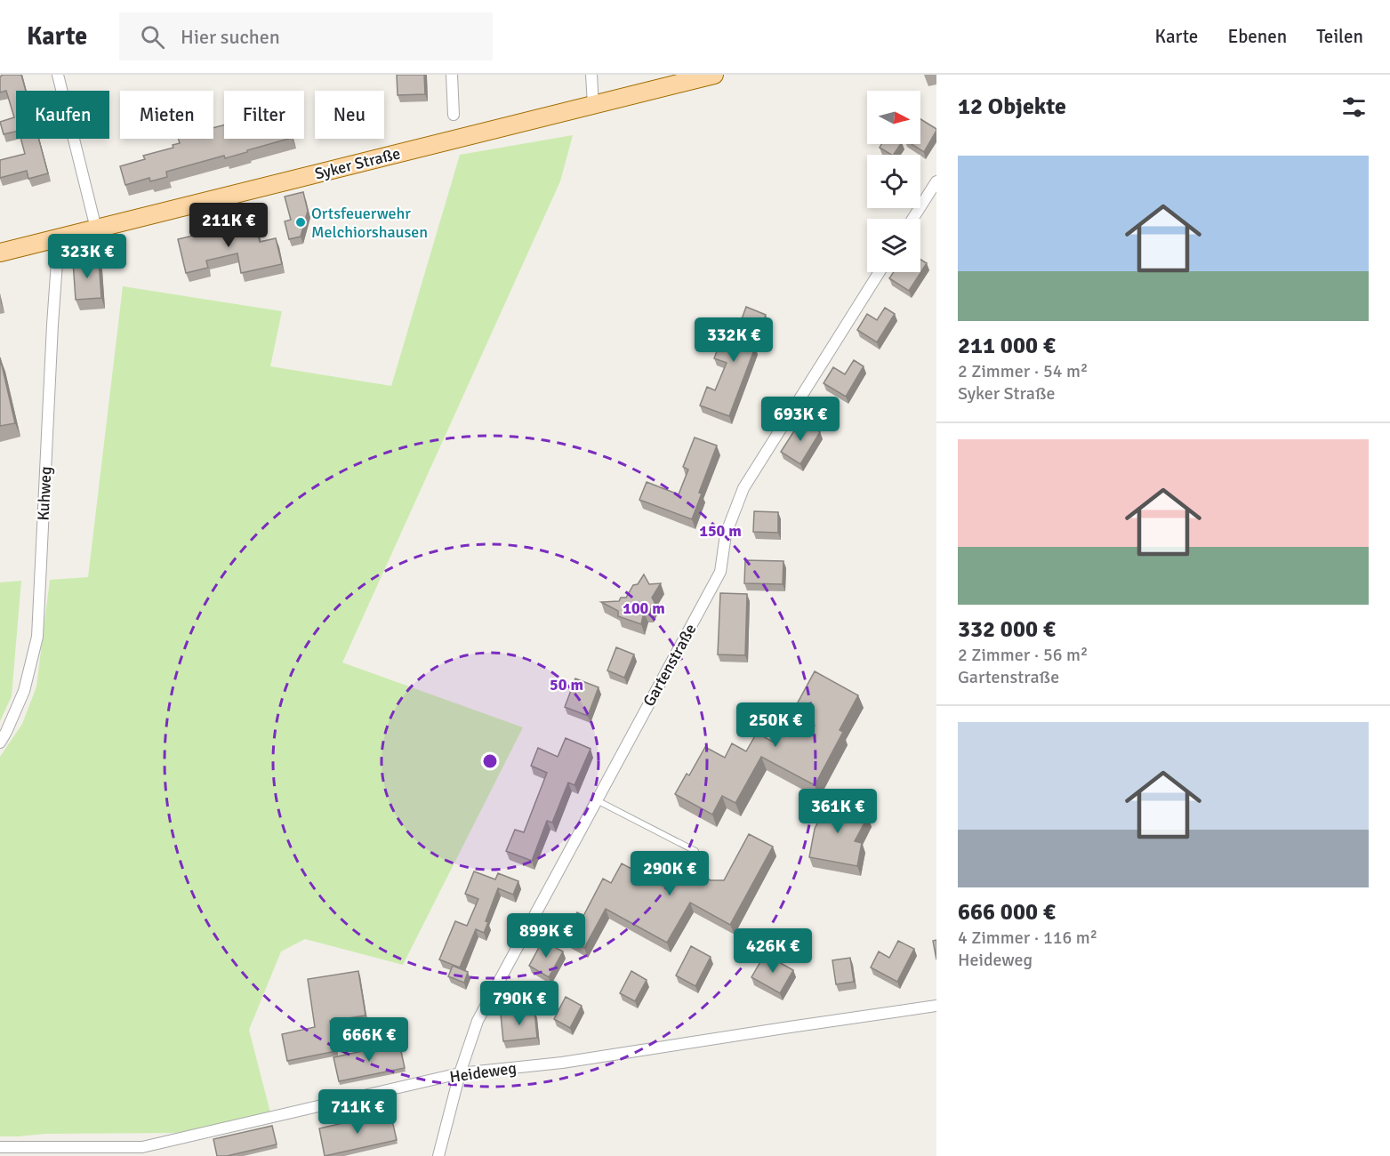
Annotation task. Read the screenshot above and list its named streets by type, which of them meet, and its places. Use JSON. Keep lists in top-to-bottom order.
{
  "streets": {
    "main road": ["Syker Straße"],
    "street": ["Kuhweg", "Gartenstraße", "Heideweg"]
  },
  "crossings": [
    ["Syker Straße", "Kuhweg"],
    ["Gartenstraße", "Heideweg"]
  ],
  "places": ["Ortsfeuerwehr Melchiorshausen"],
  "north": "right",
  "page": {
    "header": "Karte",
    "search": "Hier suchen",
    "nav": ["Karte", "Ebenen", "Teilen"],
    "heading": "12 Objekte",
    "chip": [
      "Kaufen",
      "Mieten",
      "Filter",
      "Neu"
    ],
    "list": [
      {
        "name": "211 000 €",
        "note": "2 Zimmer · 54 m² · Syker Straße"
      },
      {
        "name": "332 000 €",
        "note": "2 Zimmer · 56 m² · Gartenstraße"
      },
      {
        "name": "666 000 €",
        "note": "4 Zimmer · 116 m² · Heideweg"
      }
    ],
    "price": [
      "211K €",
      "323K €",
      "332K €",
      "693K €",
      "250K €",
      "361K €",
      "290K €",
      "899K €",
      "426K €",
      "790K €",
      "666K €",
      "711K €"
    ]
  },
  "rings": ["150 m", "100 m", "50 m"]
}
